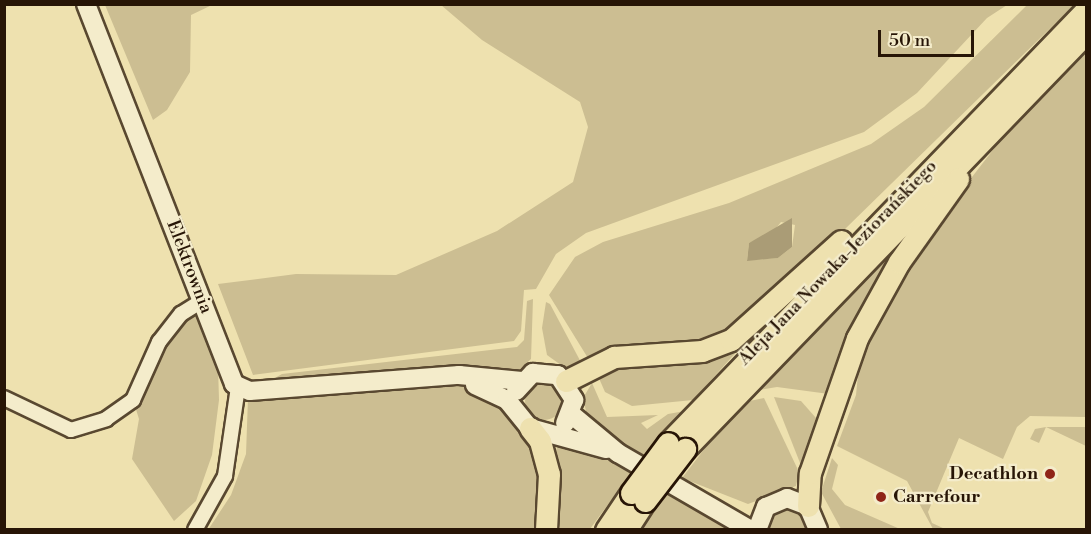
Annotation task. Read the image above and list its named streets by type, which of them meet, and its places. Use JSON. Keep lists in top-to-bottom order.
{
  "streets": {
    "main road": ["Aleja Jana Nowaka-Jeziorańskiego"],
    "street": ["Elektrownia"]
  },
  "places": ["Decathlon", "Carrefour"],
  "scale_bar": "50 m"
}
